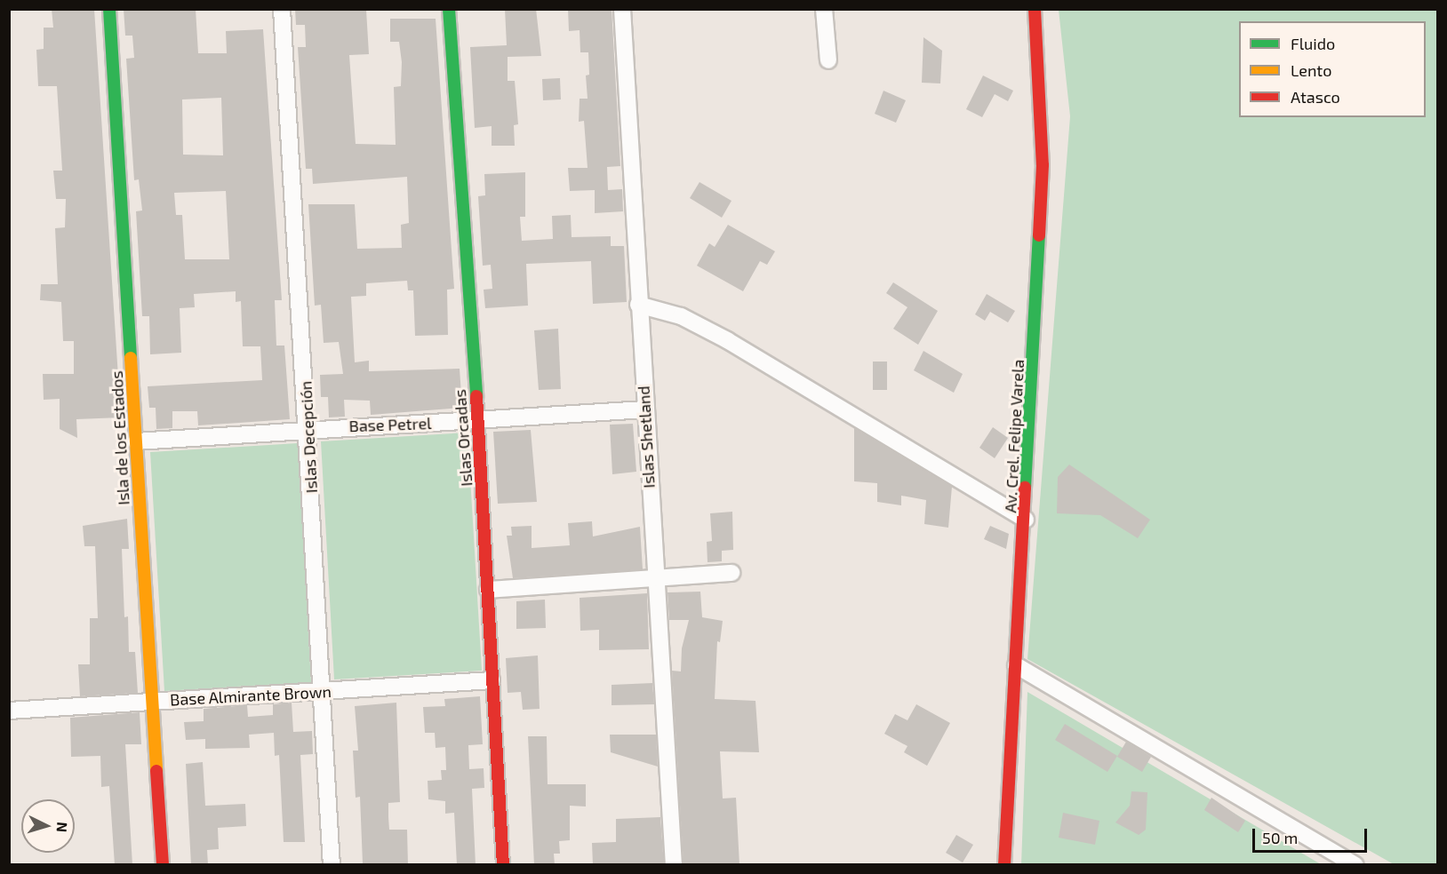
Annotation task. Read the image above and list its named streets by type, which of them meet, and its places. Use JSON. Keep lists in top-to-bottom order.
{
  "streets": {
    "street": [
      "Base Petrel",
      "Av. Crel. Felipe Varela",
      "Islas Decepción",
      "Islas Shetland",
      "Isla de los Estados",
      "Islas Orcadas",
      "Base Almirante Brown"
    ]
  },
  "crossings": [
    ["Base Petrel", "Islas Decepción"],
    ["Base Petrel", "Islas Shetland"],
    ["Base Petrel", "Isla de los Estados"],
    ["Base Petrel", "Islas Orcadas"],
    ["Islas Decepción", "Base Almirante Brown"],
    ["Isla de los Estados", "Base Almirante Brown"],
    ["Islas Orcadas", "Base Almirante Brown"]
  ],
  "legend": ["Fluido", "Lento", "Atasco"],
  "scale_bar": "50 m",
  "north": "right"
}
